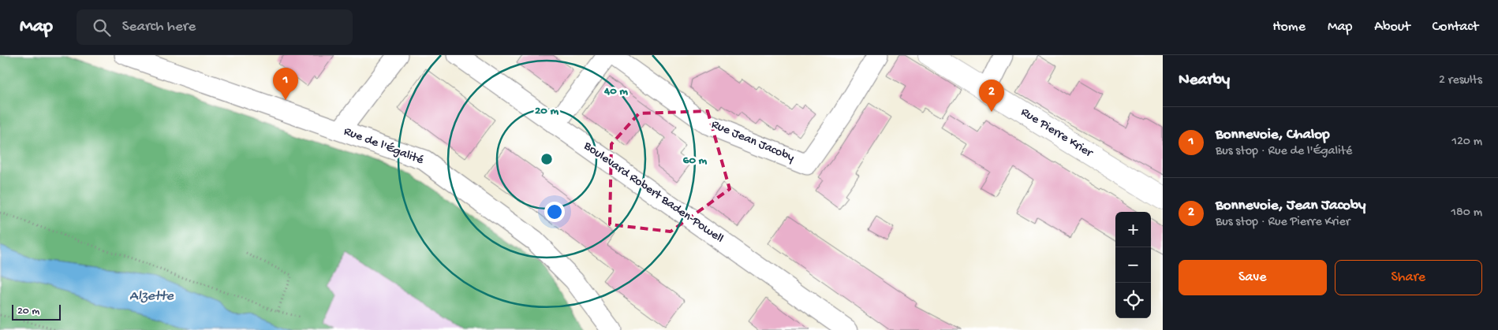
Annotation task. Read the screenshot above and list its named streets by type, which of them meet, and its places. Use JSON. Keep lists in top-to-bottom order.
{
  "streets": {
    "main road": ["Rue Pierre Krier"],
    "street": ["Rue Jean Jacoby", "Rue de l'Égalité", "Boulevard Robert Baden-Powell"]
  },
  "water": ["Alzette"],
  "scale_bar": "20 m",
  "page": {
    "header": "Map",
    "search": "Search here",
    "nav": [
      "Home",
      "Map",
      "About",
      "Contact"
    ],
    "heading": ["Nearby", "2 results"],
    "pins": ["1", "2"],
    "list": [
      {
        "mark": "1",
        "name": "Bonnevoie, Chalop",
        "note": "Bus stop · Rue de l'Égalité",
        "value": "120 m"
      },
      {
        "mark": "2",
        "name": "Bonnevoie, Jean Jacoby",
        "note": "Bus stop · Rue Pierre Krier",
        "value": "180 m"
      }
    ],
    "map_buttons": ["+", "−"],
    "buttons": ["Save", "Share"],
    "scale": "20 m"
  },
  "rings": ["40 m", "20 m", "60 m"]
}
